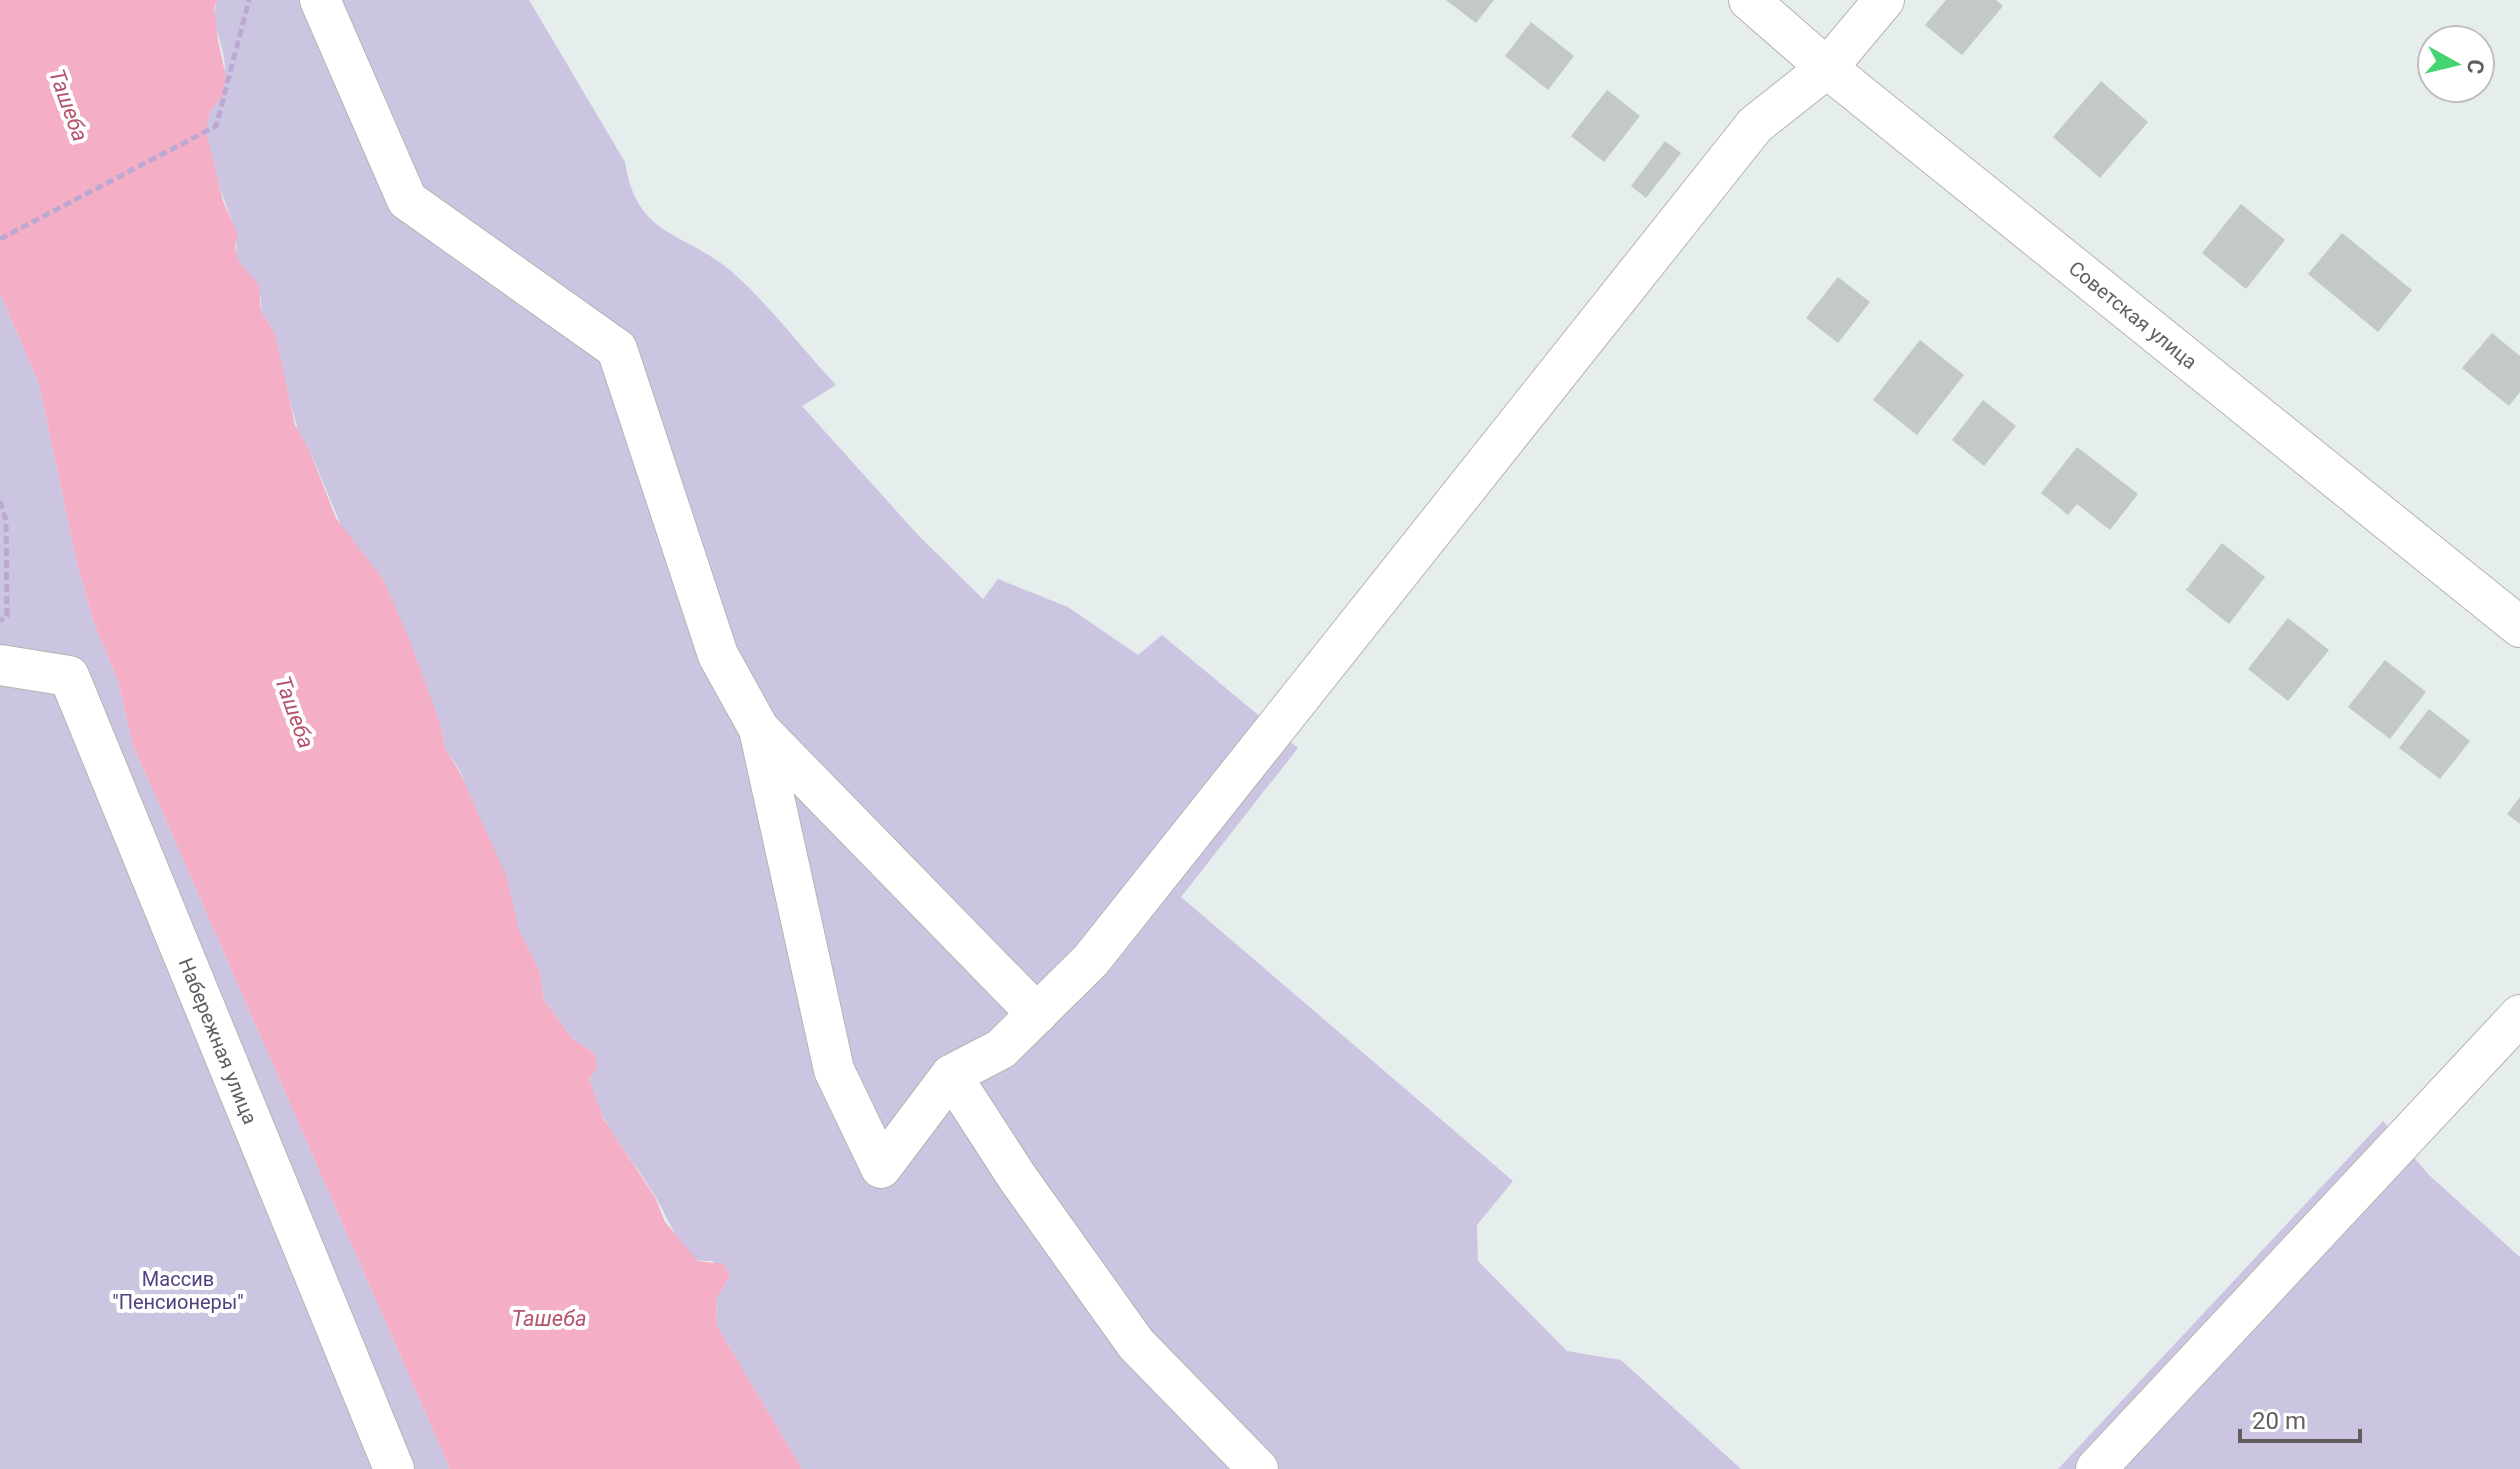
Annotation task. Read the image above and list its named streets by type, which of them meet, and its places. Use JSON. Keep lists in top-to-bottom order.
{
  "streets": {
    "street": ["Советская улица", "Набережная улица"]
  },
  "water": ["Ташеба"],
  "parks": ["Массив \"Пенсионеры\""],
  "scale_bar": "20 m",
  "north": "right"
}
